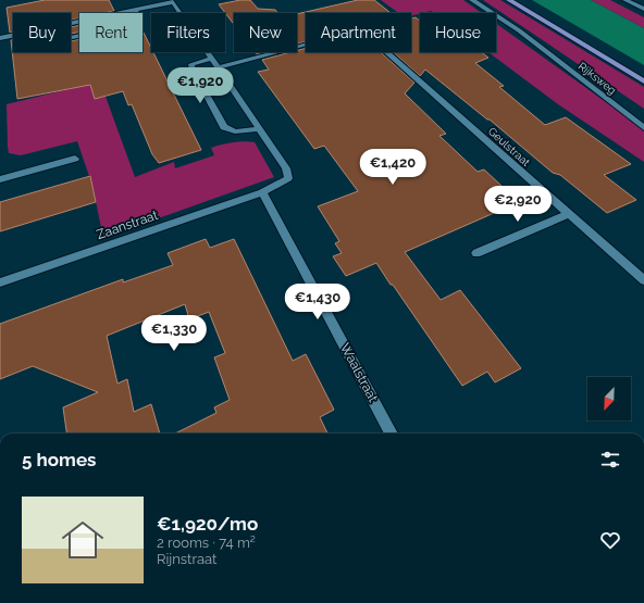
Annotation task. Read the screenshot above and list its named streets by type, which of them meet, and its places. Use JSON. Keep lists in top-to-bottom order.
{
  "streets": {
    "main road": ["Rijksweg"],
    "street": ["Geulstraat", "Zaanstraat", "Waalstraat"]
  },
  "crossings": [
    ["Zaanstraat", "Waalstraat"]
  ],
  "north": "bottom left",
  "page": {
    "chip": [
      "Buy",
      "Rent",
      "Filters",
      "New",
      "Apartment",
      "House"
    ],
    "price": [
      "€1,920",
      "€1,420",
      "€2,920",
      "€1,430",
      "€1,330"
    ],
    "heading": "5 homes",
    "list": [
      {
        "name": "€1,920/mo",
        "note": "2 rooms · 74 m² · Rijnstraat"
      }
    ]
  }
}
